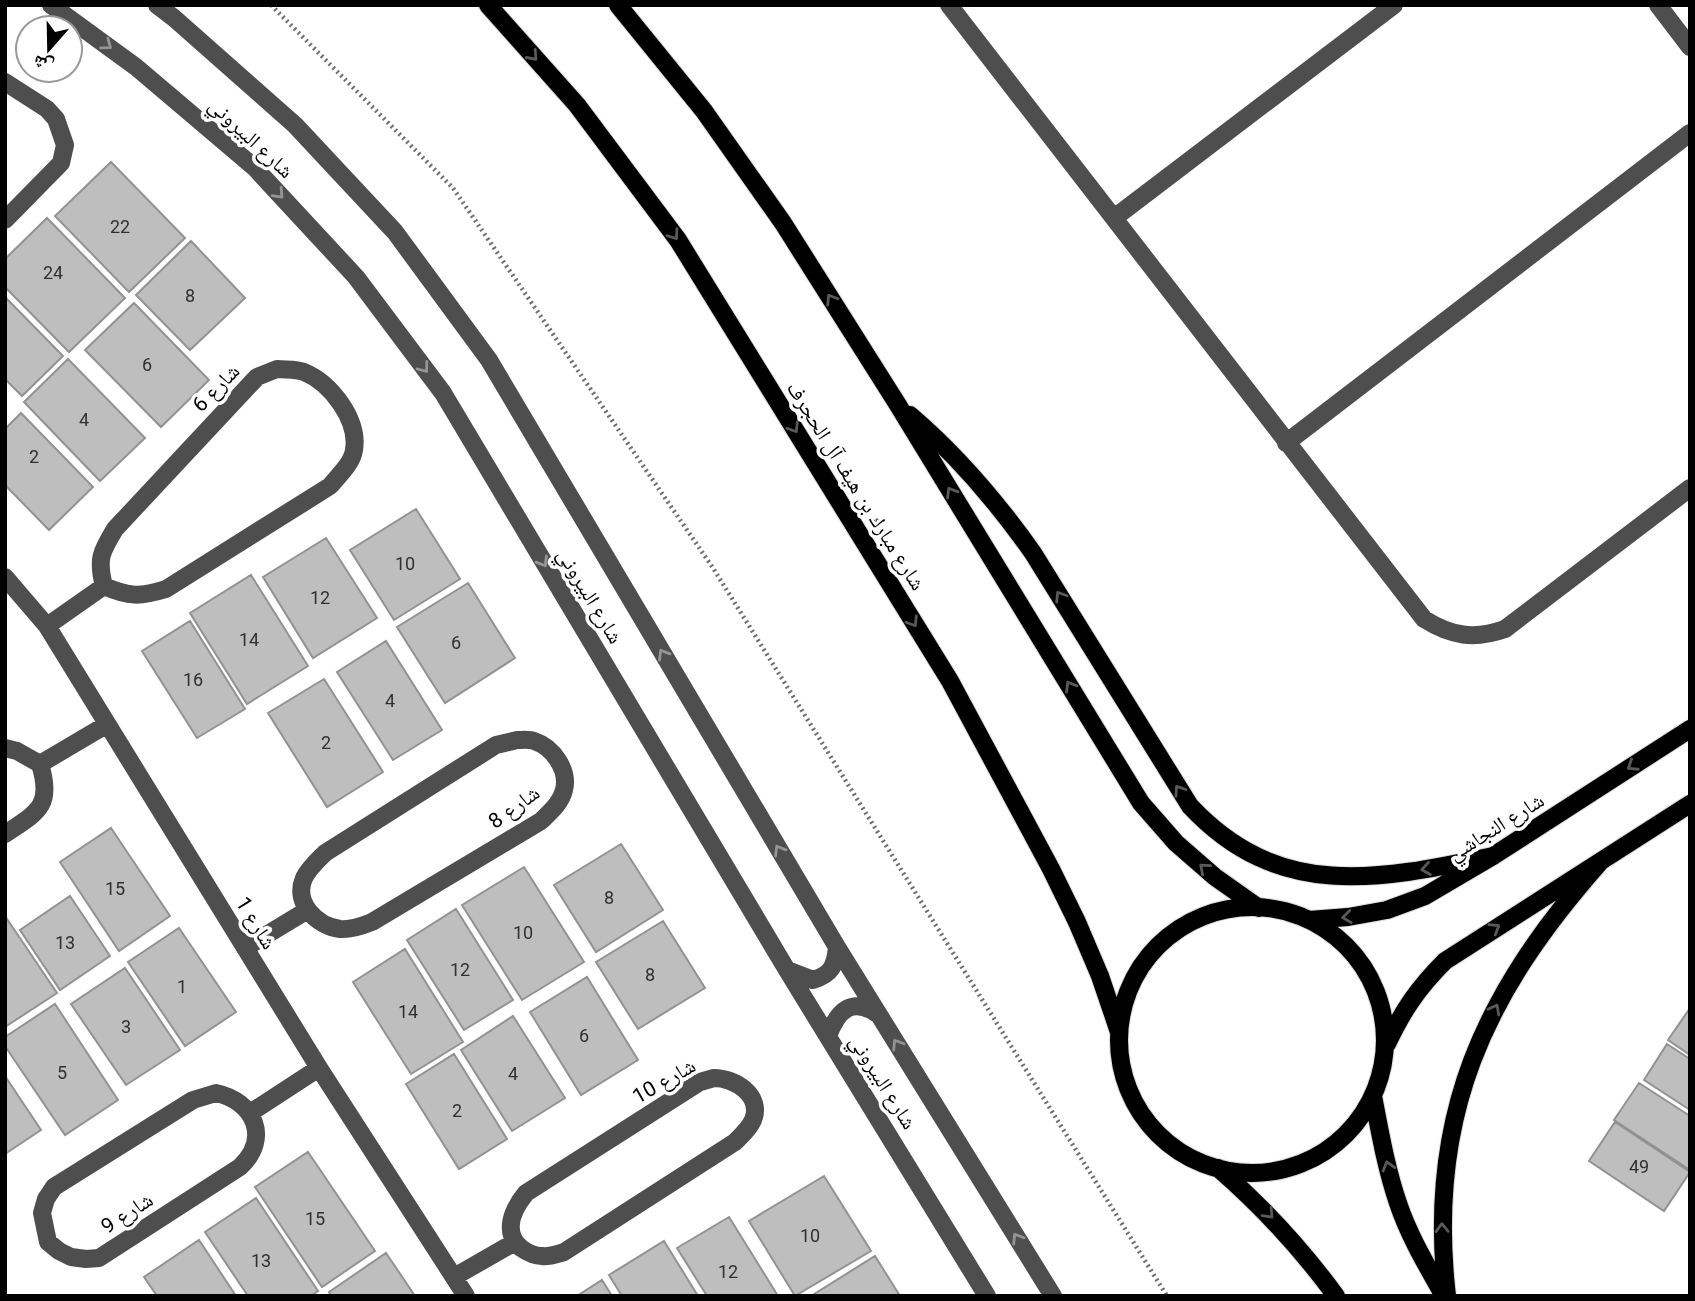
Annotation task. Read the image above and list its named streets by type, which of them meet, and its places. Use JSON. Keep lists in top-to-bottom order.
{
  "streets": {
    "main road": ["شارع مبارك بن هيف آل الحجرف", "شارع النجاشي"],
    "street": [
      "شارع البيروني",
      "شارع 6",
      "شارع 8",
      "شارع 1",
      "شارع 10",
      "شارع 9"
    ]
  },
  "house_numbers": [
    "22",
    "24",
    "8",
    "6",
    "4",
    "2",
    "10",
    "12",
    "14",
    "6",
    "16",
    "4",
    "2",
    "15",
    "8",
    "10",
    "13",
    "12",
    "8",
    "1",
    "14",
    "3",
    "6",
    "5",
    "4",
    "2",
    "49",
    "15",
    "10",
    "13",
    "12"
  ],
  "north": "bottom"
}
